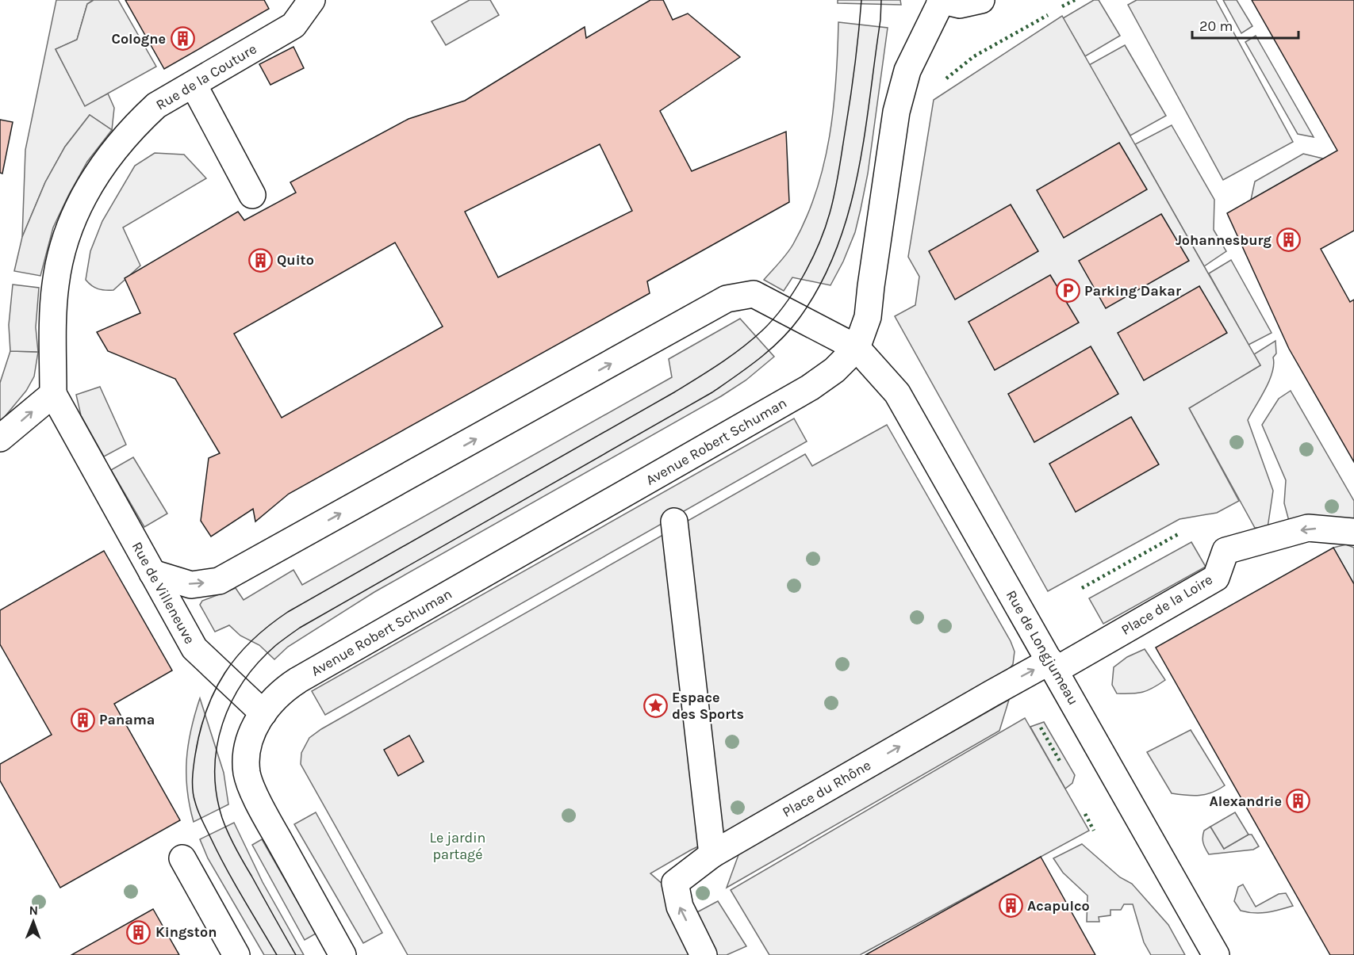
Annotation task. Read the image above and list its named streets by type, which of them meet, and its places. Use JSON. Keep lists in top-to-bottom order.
{
  "streets": {
    "street": [
      "Rue de la Couture",
      "Avenue Robert Schuman",
      "Rue de Villeneuve",
      "Place de la Loire",
      "Rue de Longjumeau",
      "Place du Rhône"
    ]
  },
  "crossings": [
    ["Rue de la Couture", "Rue de Villeneuve"],
    ["Avenue Robert Schuman", "Rue de Villeneuve"],
    ["Avenue Robert Schuman", "Rue de Longjumeau"],
    ["Place de la Loire", "Rue de Longjumeau"],
    ["Place de la Loire", "Place du Rhône"],
    ["Rue de Longjumeau", "Place du Rhône"]
  ],
  "one_way": ["Place de la Loire", "Place du Rhône"],
  "parks": ["Le jardin partagé"],
  "places": {
    "building": [
      "Cologne",
      "Johannesburg",
      "Quito",
      "Panama",
      "Alexandrie",
      "Acapulco",
      "Kingston"
    ],
    "parking": ["Parking Dakar"],
    "place": ["Espace des Sports"]
  },
  "scale_bar": "20 m",
  "north": "top"
}
